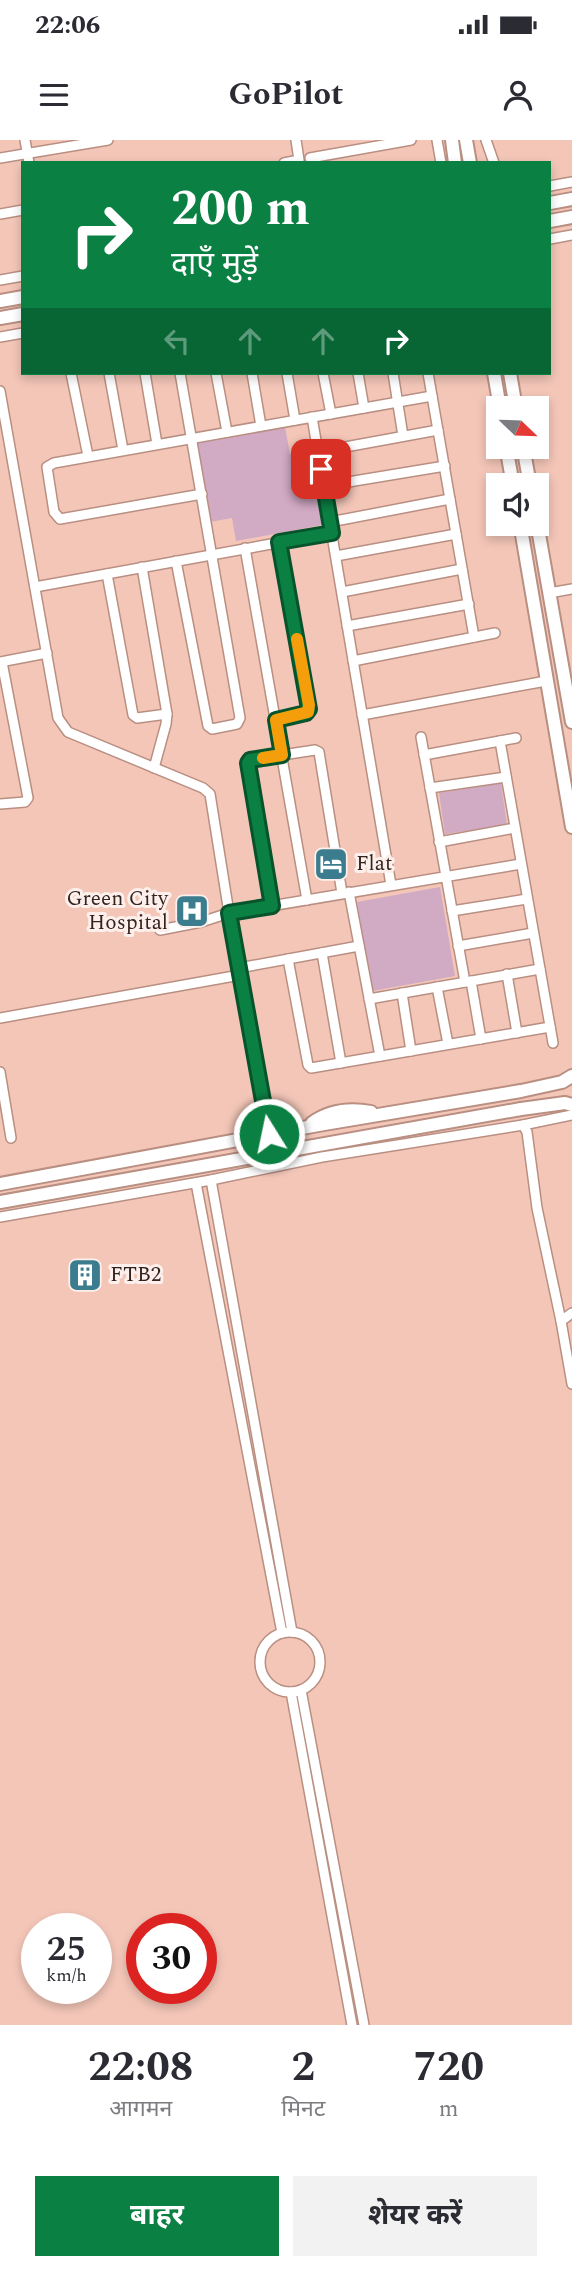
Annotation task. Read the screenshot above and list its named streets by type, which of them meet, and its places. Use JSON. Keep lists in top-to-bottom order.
{
  "places": {
    "hotel": ["Flat"],
    "hospital": ["Green City Hospital"],
    "building": ["FTB2"]
  },
  "north": "bottom right",
  "page": {
    "status": "22:06",
    "header": "GoPilot",
    "turn": ["200 m", "दाएँ मुड़ें"],
    "speed": "25 km/h",
    "limit": "30",
    "eta": [
      "22:08",
      "आगमन",
      "2",
      "मिनट",
      "720",
      "m"
    ],
    "buttons": ["बाहर", "शेयर करें"]
  }
}
